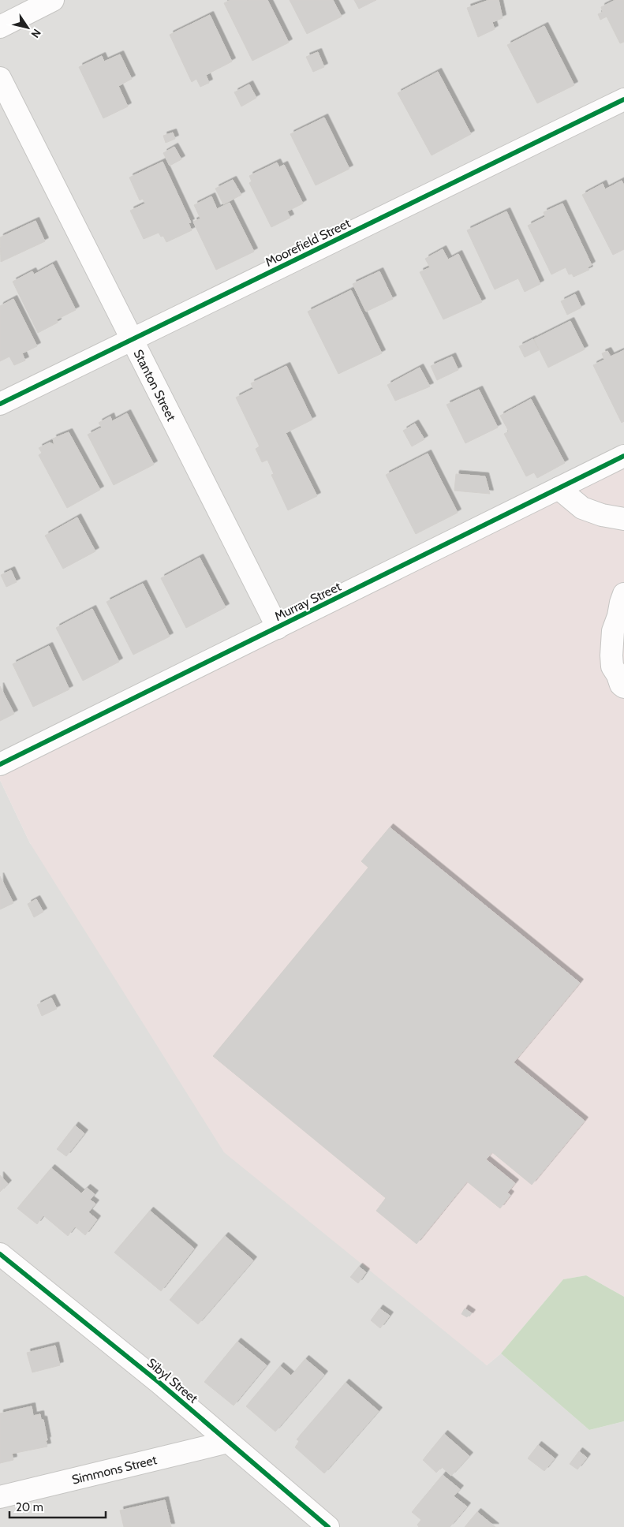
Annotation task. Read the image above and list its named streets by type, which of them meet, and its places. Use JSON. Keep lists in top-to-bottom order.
{
  "streets": {
    "street": [
      "Moorefield Street",
      "Stanton Street",
      "Murray Street",
      "Sibyl Street",
      "Simmons Street"
    ]
  },
  "crossings": [
    ["Moorefield Street", "Stanton Street"],
    ["Stanton Street", "Murray Street"],
    ["Sibyl Street", "Simmons Street"]
  ],
  "scale_bar": "20 m",
  "north": "bottom right"
}
